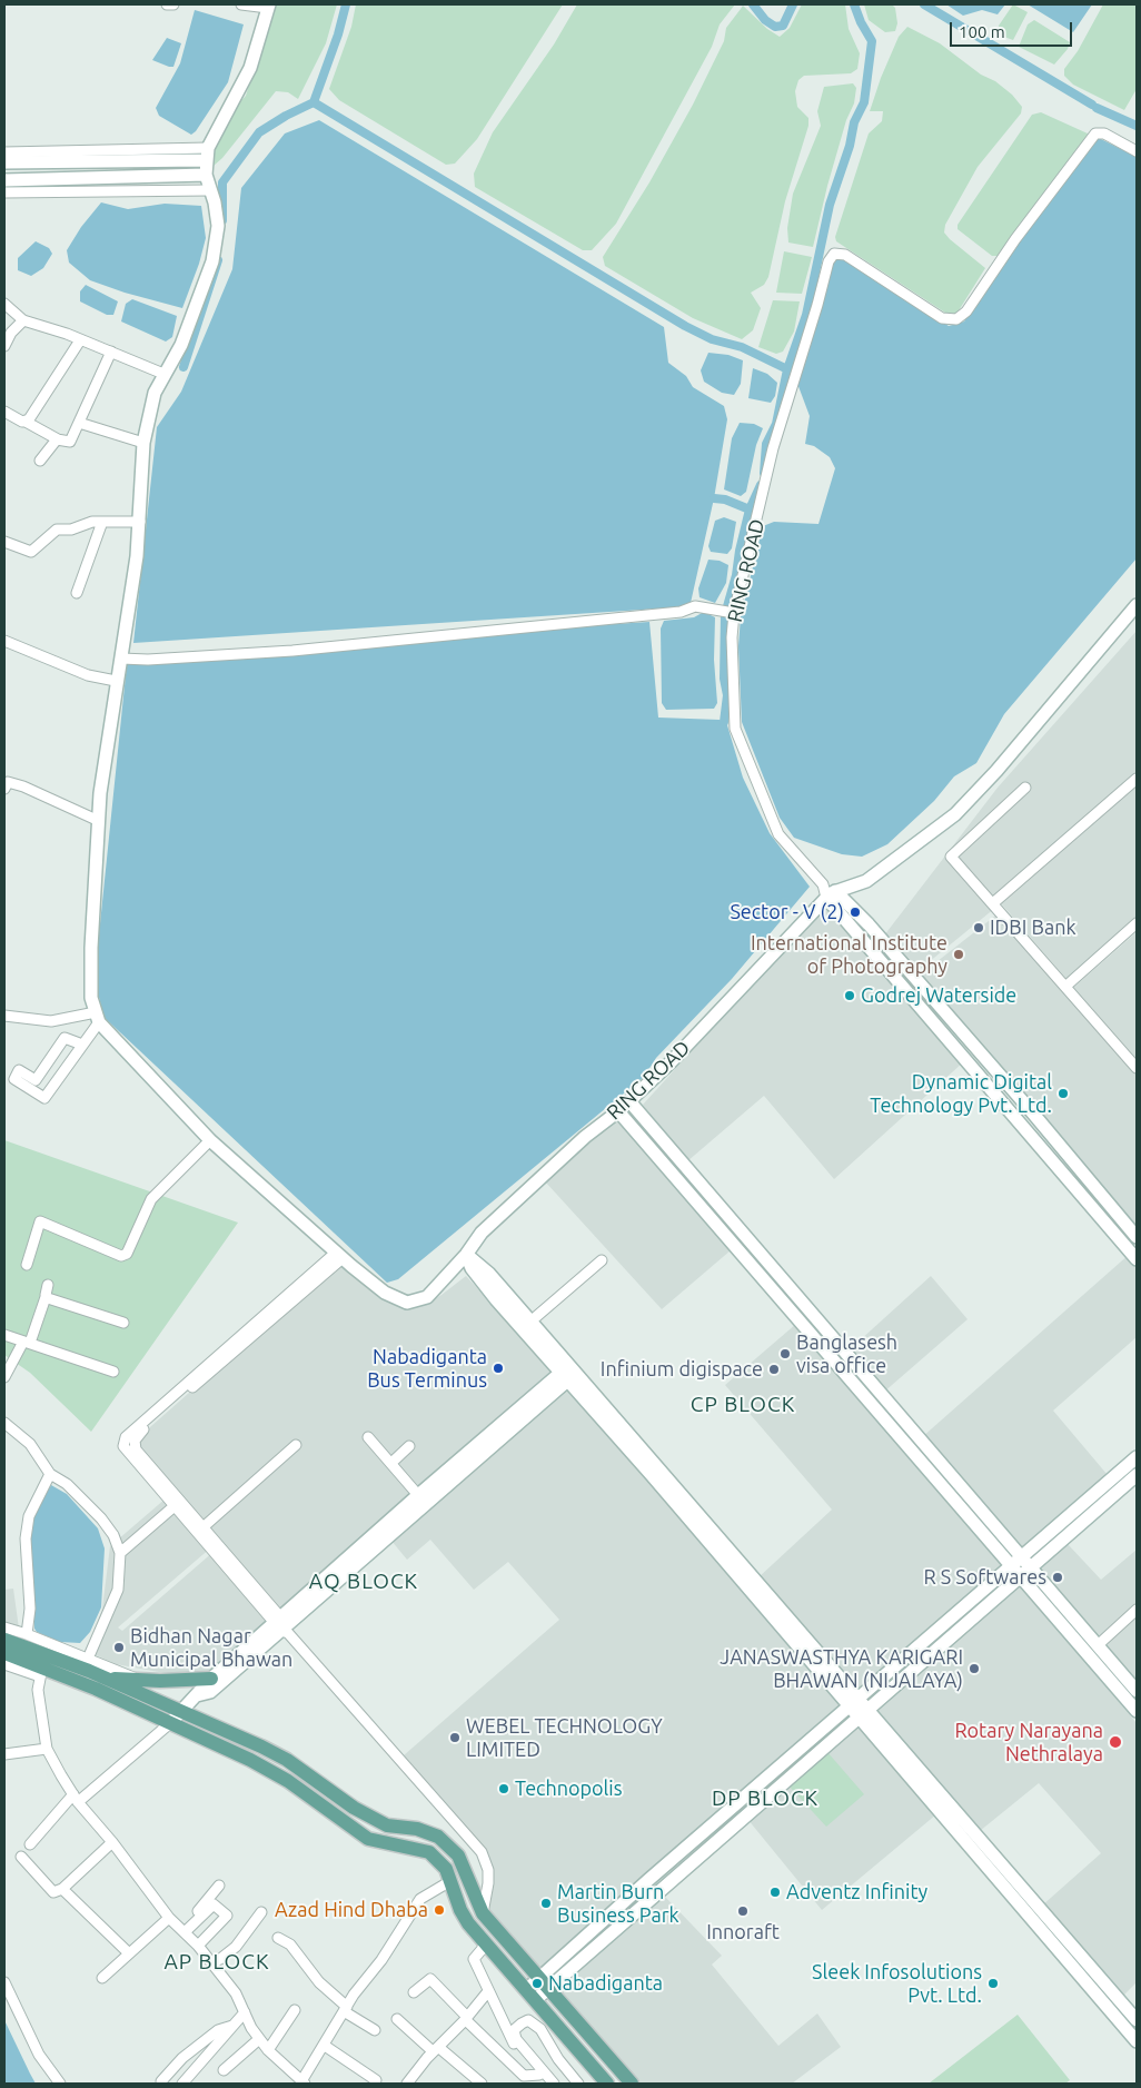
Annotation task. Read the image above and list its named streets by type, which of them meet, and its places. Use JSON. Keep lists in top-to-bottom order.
{
  "streets": {
    "street": ["RING ROAD"]
  },
  "districts": [
    "CP BLOCK",
    "AQ BLOCK",
    "DP BLOCK",
    "AP BLOCK"
  ],
  "places": [
    "Sector - V (2)",
    "IDBI Bank",
    "International Institute of Photography",
    "Godrej Waterside",
    "Dynamic Digital Technology Pvt. Ltd.",
    "Banglasesh visa office",
    "Nabadiganta Bus Terminus",
    "Infinium digispace",
    "R S Softwares",
    "Bidhan Nagar Municipal Bhawan",
    "JANASWASTHYA KARIGARI BHAWAN (NIJALAYA)",
    "WEBEL TECHNOLOGY LIMITED",
    "Rotary Narayana Nethralaya",
    "Technopolis",
    "Adventz Infinity",
    "Martin Burn Business Park",
    "Azad Hind Dhaba",
    "Innoraft",
    "Nabadiganta",
    "Sleek Infosolutions Pvt. Ltd."
  ],
  "scale_bar": "100 m"
}
